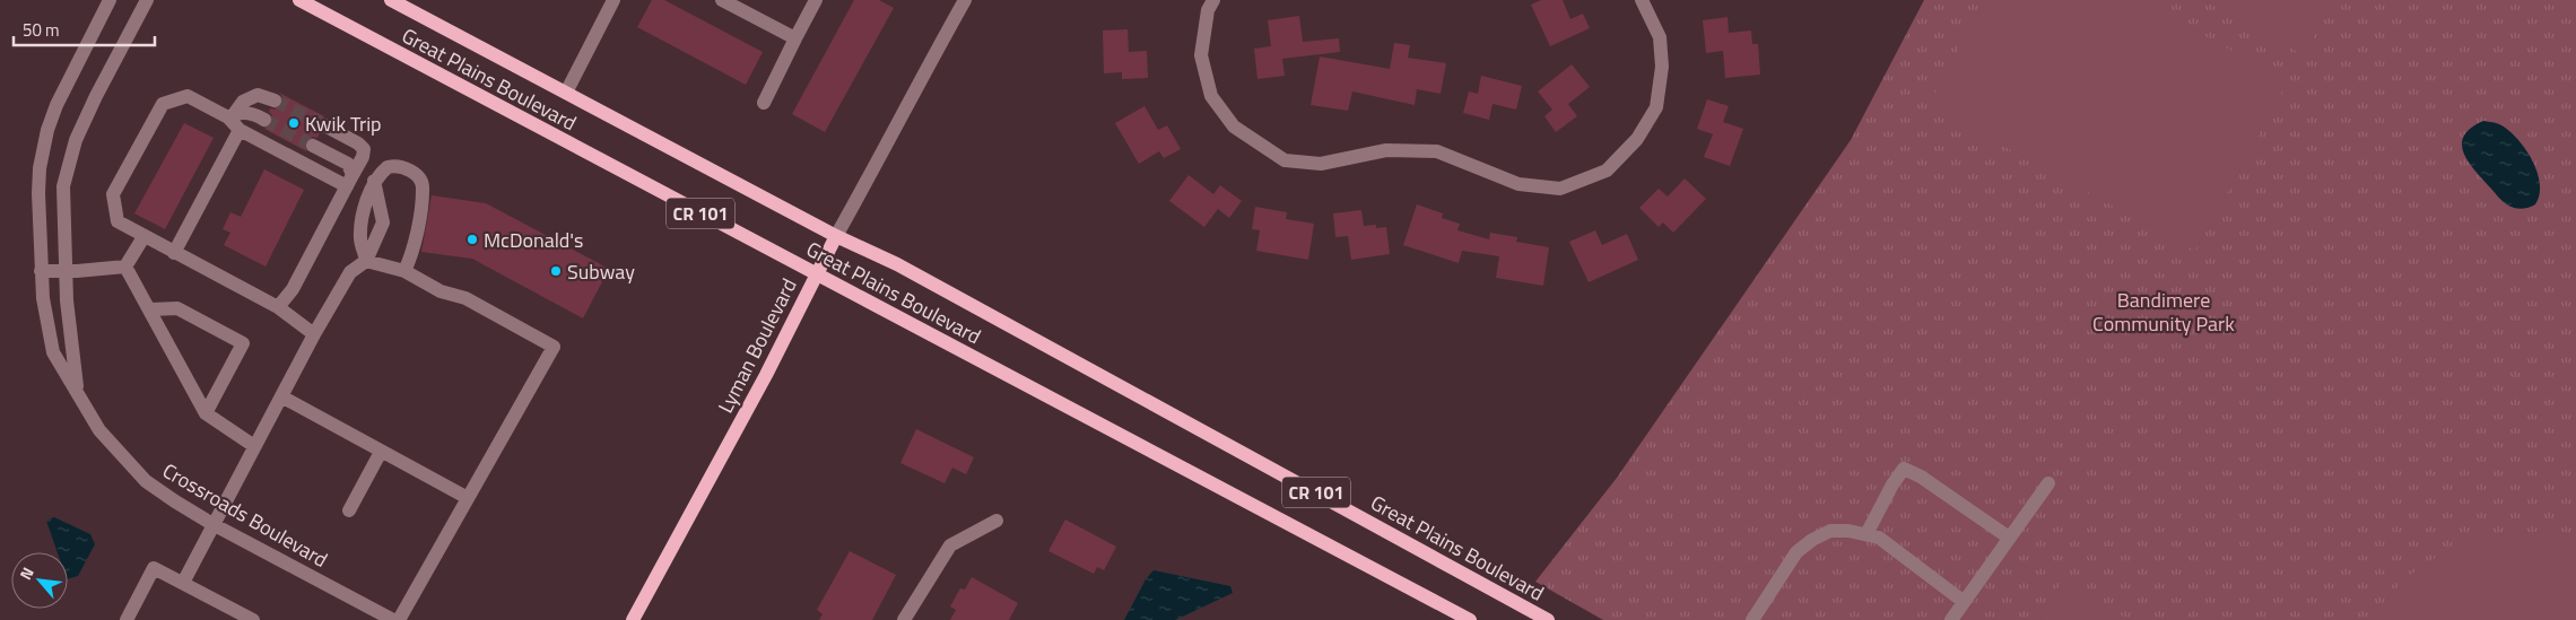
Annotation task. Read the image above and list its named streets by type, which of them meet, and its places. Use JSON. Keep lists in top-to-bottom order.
{
  "streets": {
    "main road": ["Great Plains Boulevard", "CR 101", "Lyman Boulevard"],
    "street": ["Crossroads Boulevard"]
  },
  "crossings": [
    ["Great Plains Boulevard", "Lyman Boulevard"]
  ],
  "parks": ["Bandimere Community Park"],
  "places": ["Kwik Trip", "McDonald's", "Subway"],
  "scale_bar": "50 m",
  "north": "top left"
}
